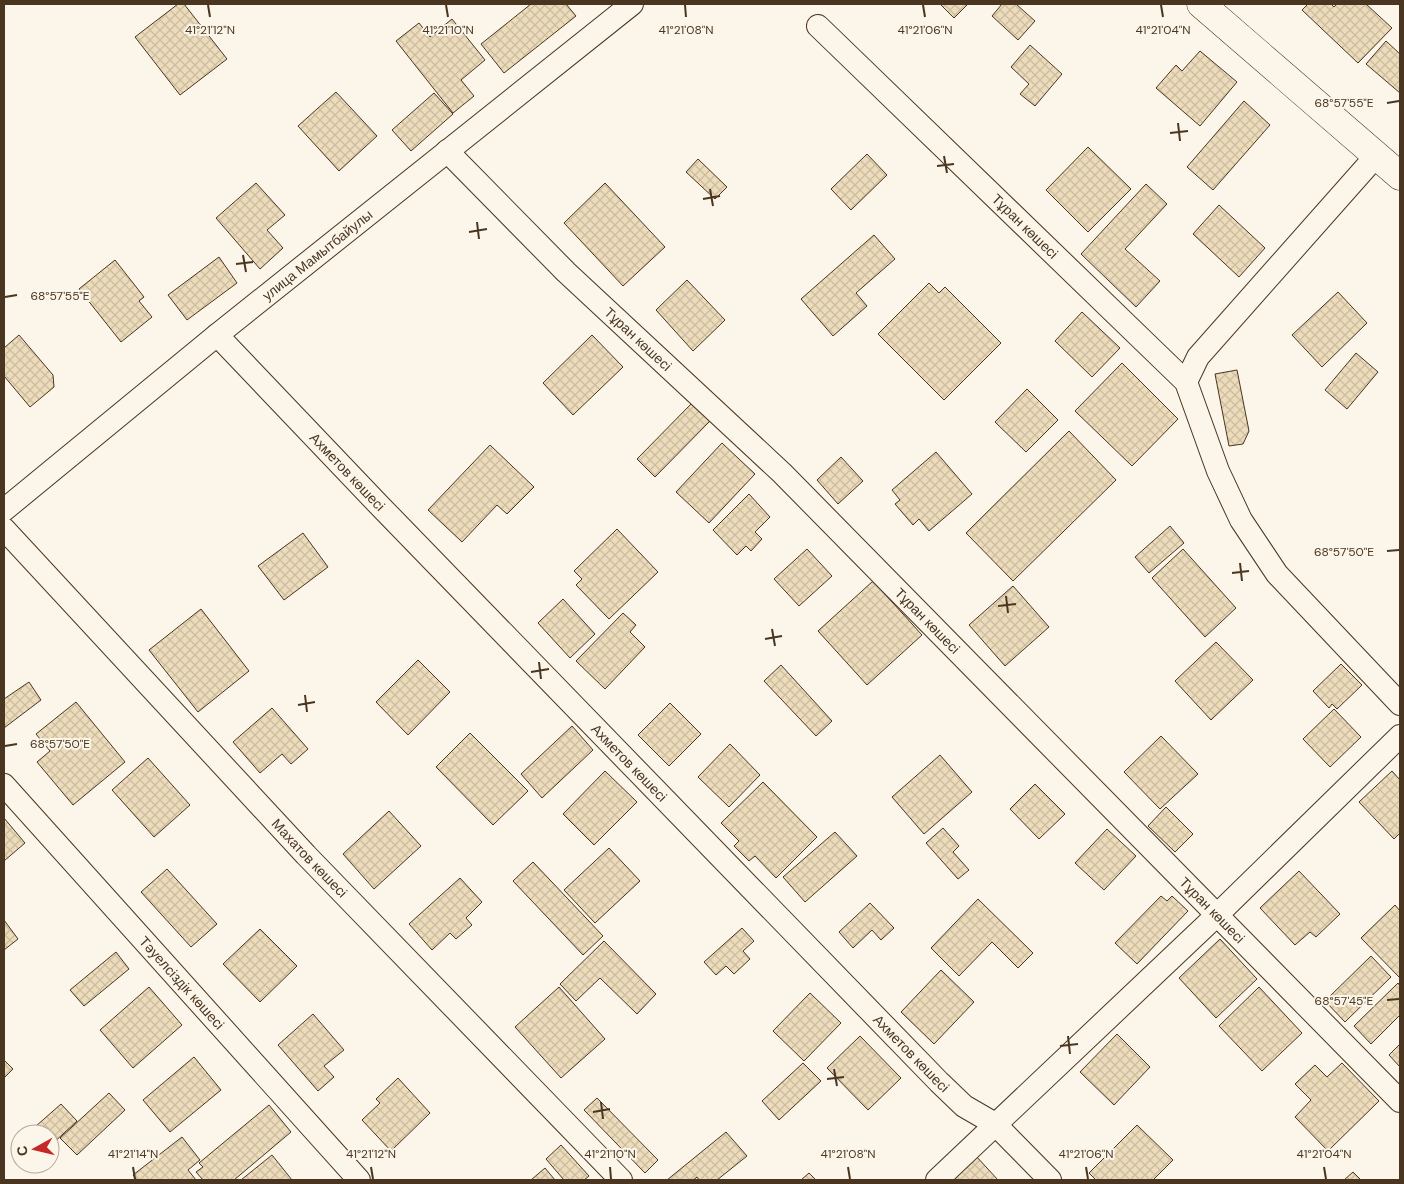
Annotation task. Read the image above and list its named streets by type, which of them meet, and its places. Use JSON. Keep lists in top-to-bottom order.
{
  "streets": {
    "street": [
      "Тұран көшесі",
      "улица Мамытбайулы",
      "Ахметов көшесі",
      "Махатов көшесі",
      "Тәуелсіздік көшесі"
    ]
  },
  "crossings": [
    ["Тұран көшесі", "улица Мамытбайулы"],
    ["улица Мамытбайулы", "Ахметов көшесі"]
  ],
  "north": "left",
  "coordinates": [
    "41°21'12\"N",
    "41°21'10\"N",
    "41°21'08\"N",
    "41°21'06\"N",
    "41°21'04\"N",
    "68°57'55\"E",
    "68°57'50\"E",
    "68°57'45\"E",
    "41°21'14\"N"
  ]
}
